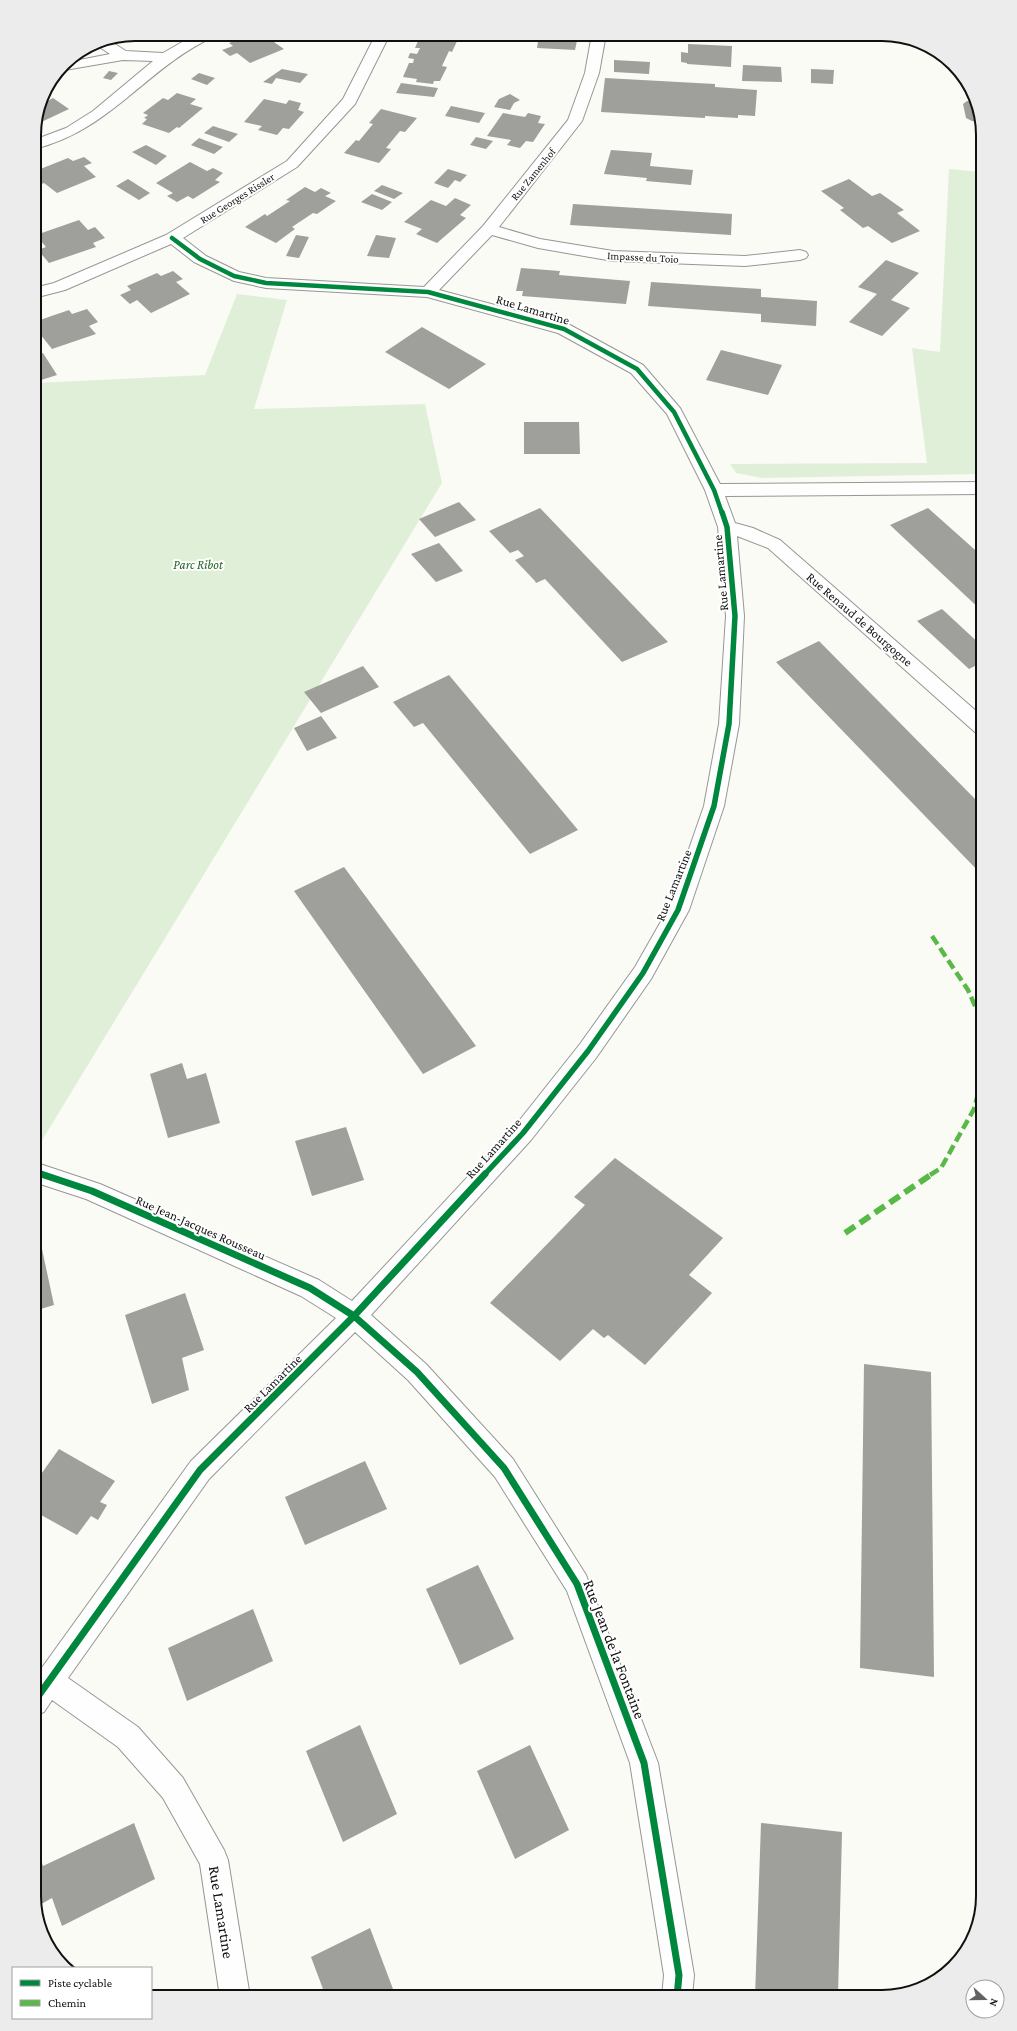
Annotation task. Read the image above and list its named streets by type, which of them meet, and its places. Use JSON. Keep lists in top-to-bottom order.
{
  "streets": {
    "street": [
      "Rue Zamenhof",
      "Rue Georges Rissler",
      "Impasse du Toio",
      "Rue Lamartine",
      "Rue Renaud de Bourgogne",
      "Rue Jean-Jacques Rousseau",
      "Rue Jean de la Fontaine"
    ]
  },
  "crossings": [
    ["Rue Zamenhof", "Impasse du Toio"],
    ["Rue Zamenhof", "Rue Lamartine"],
    ["Rue Georges Rissler", "Rue Lamartine"],
    ["Rue Lamartine", "Rue Renaud de Bourgogne"],
    ["Rue Lamartine", "Rue Jean-Jacques Rousseau"],
    ["Rue Lamartine", "Rue Jean de la Fontaine"],
    ["Rue Jean-Jacques Rousseau", "Rue Jean de la Fontaine"]
  ],
  "parks": ["Parc Ribot"],
  "legend": ["Piste cyclable", "Chemin"],
  "north": "right"
}
